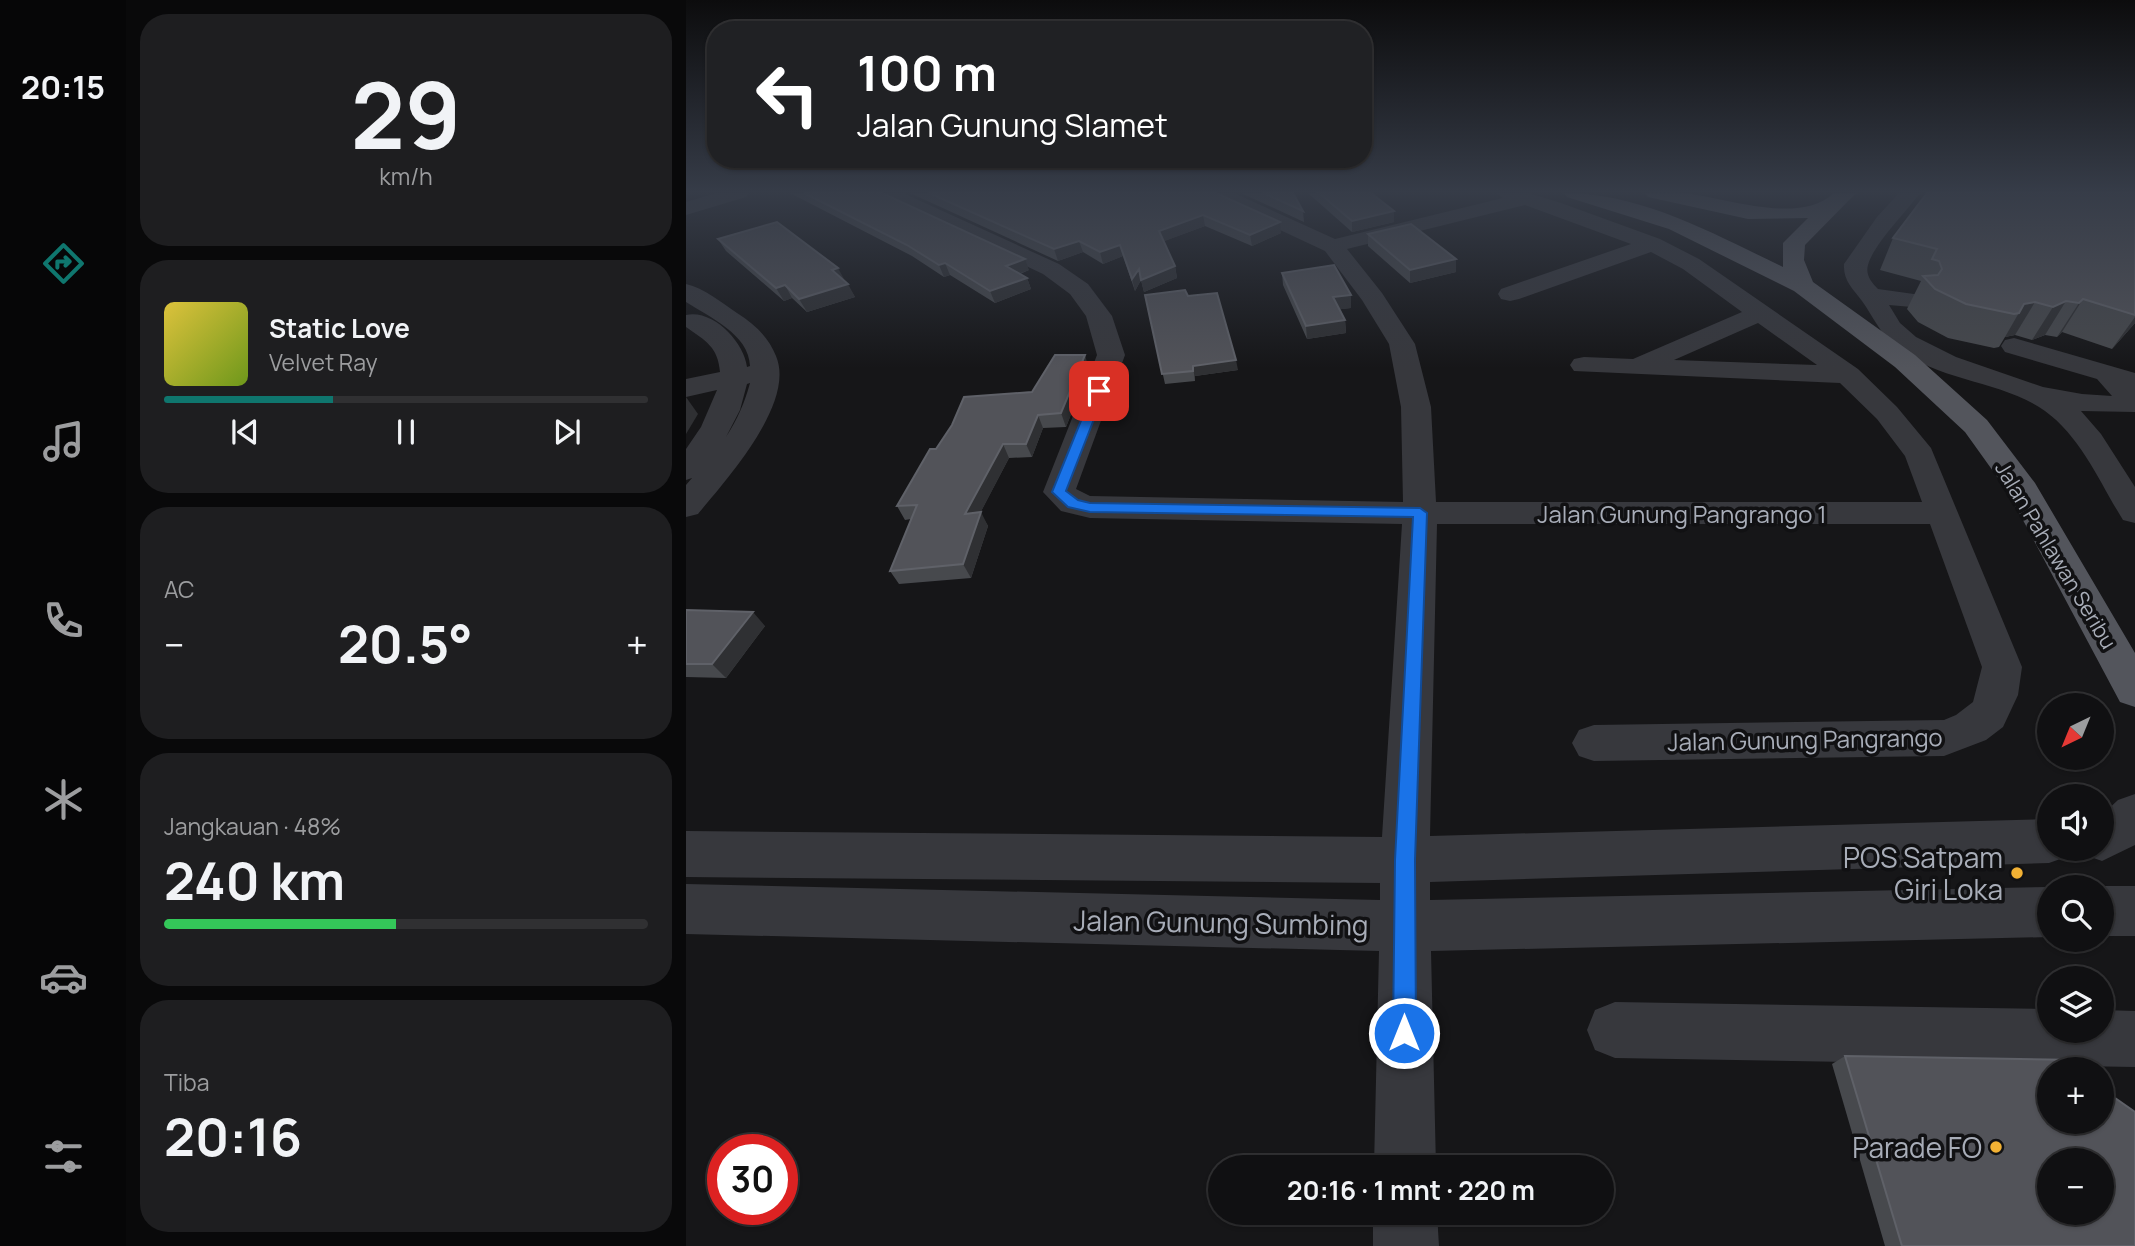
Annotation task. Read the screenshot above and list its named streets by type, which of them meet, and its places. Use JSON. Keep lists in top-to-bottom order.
{
  "streets": {
    "main road": ["Jalan Pahlawan Seribu"],
    "street": ["Jalan Gunung Pangrango 1", "Jalan Gunung Pangrango", "Jalan Gunung Sumbing"]
  },
  "crossings": [
    ["Jalan Gunung Pangrango 1", "Jalan Gunung Pangrango"]
  ],
  "places": ["POS Satpam Giri Loka", "Parade FO"],
  "north": "bottom left",
  "page": {
    "tabs": "20:15",
    "tile": [
      ["29", "km/h"],
      "AC",
      ["Jangkauan · 48%", "240 km"],
      ["Tiba", "20:16"]
    ],
    "turn": ["100 m", "Jalan Gunung Slamet"],
    "song": ["Static Love", "Velvet Ray"],
    "heat": ["−", "20.5°", "+"],
    "map_buttons": ["+", "−"],
    "limit": "30",
    "trip": "20:16 · 1 mnt · 220 m"
  }
}
